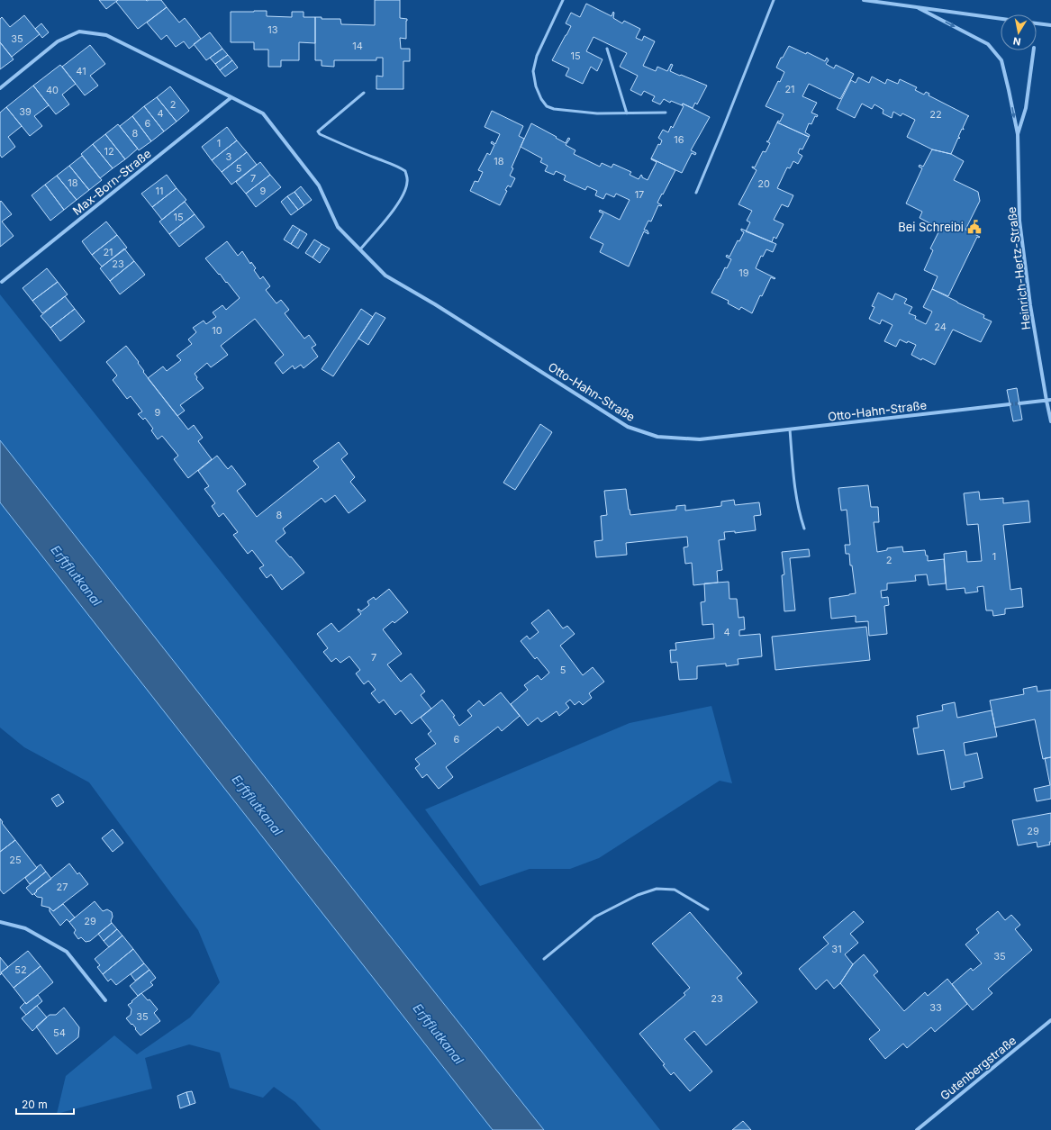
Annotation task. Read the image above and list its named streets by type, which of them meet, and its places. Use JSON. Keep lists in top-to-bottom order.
{
  "streets": {
    "street": [
      "Max-Born-Straße",
      "Heinrich-Hertz-Straße",
      "Otto-Hahn-Straße",
      "Gutenbergstraße"
    ]
  },
  "crossings": [
    ["Max-Born-Straße", "Otto-Hahn-Straße"]
  ],
  "water": ["Erftflutkanal"],
  "places": {
    "public building": ["Bei Schreibi"]
  },
  "house_numbers": [
    "13",
    "35",
    "14",
    "15",
    "41",
    "21",
    "40",
    "2",
    "39",
    "4",
    "22",
    "6",
    "8",
    "16",
    "1",
    "12",
    "3",
    "18",
    "5",
    "7",
    "18",
    "20",
    "11",
    "9",
    "17",
    "15",
    "21",
    "23",
    "19",
    "24",
    "10",
    "9",
    "8",
    "1",
    "2",
    "4",
    "7",
    "5",
    "6",
    "29",
    "25",
    "27",
    "29",
    "31",
    "35",
    "52",
    "23",
    "33",
    "35",
    "54"
  ],
  "scale_bar": "20 m",
  "north": "bottom"
}
